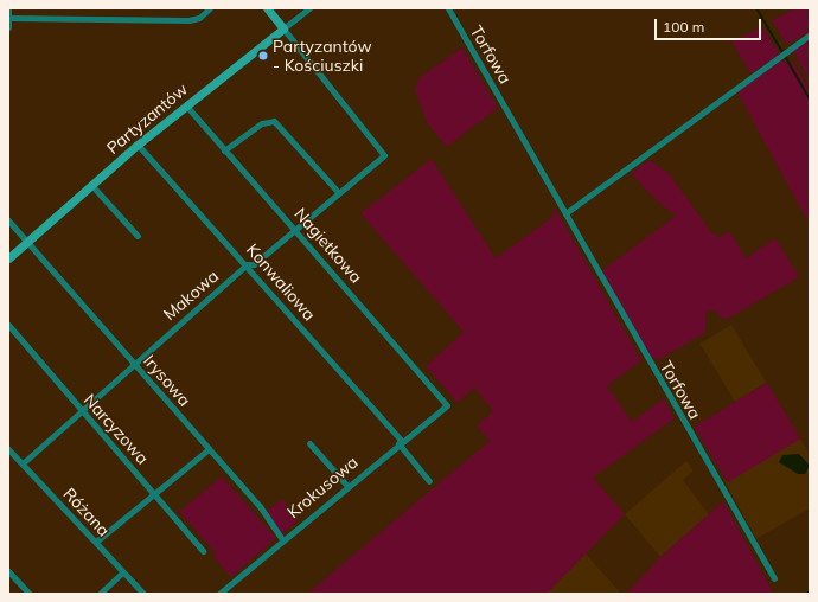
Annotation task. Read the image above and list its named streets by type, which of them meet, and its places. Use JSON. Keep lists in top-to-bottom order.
{
  "streets": {
    "street": [
      "Torfowa",
      "Partyzantów",
      "Nagietkowa",
      "Konwaliowa",
      "Makowa",
      "Irysowa",
      "Narcyzowa",
      "Krokusowa",
      "Różana"
    ]
  },
  "crossings": [
    ["Partyzantów", "Nagietkowa"],
    ["Partyzantów", "Konwaliowa"],
    ["Partyzantów", "Makowa"],
    ["Partyzantów", "Irysowa"],
    ["Nagietkowa", "Makowa"],
    ["Nagietkowa", "Krokusowa"],
    ["Konwaliowa", "Makowa"],
    ["Konwaliowa", "Krokusowa"],
    ["Makowa", "Irysowa"],
    ["Makowa", "Narcyzowa"],
    ["Makowa", "Różana"],
    ["Irysowa", "Krokusowa"]
  ],
  "places": ["Partyzantów - Kościuszki"],
  "scale_bar": "100 m"
}
